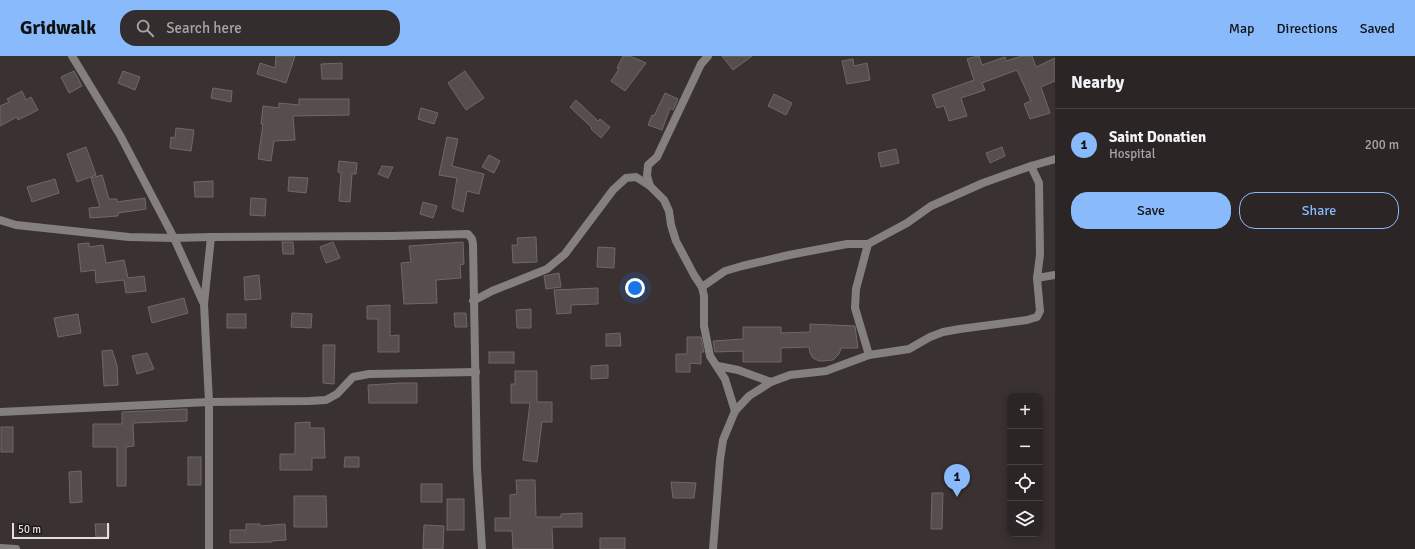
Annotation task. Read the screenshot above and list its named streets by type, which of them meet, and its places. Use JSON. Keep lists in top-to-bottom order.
{
  "scale_bar": "50 m",
  "page": {
    "header": "Gridwalk",
    "search": "Search here",
    "nav": ["Map", "Directions", "Saved"],
    "heading": "Nearby",
    "list": [
      {
        "mark": "1",
        "name": "Saint Donatien",
        "note": "Hospital",
        "value": "200 m"
      }
    ],
    "buttons": ["Save", "Share"],
    "map_buttons": ["+", "−"],
    "pins": "1",
    "scale": "50 m"
  }
}
